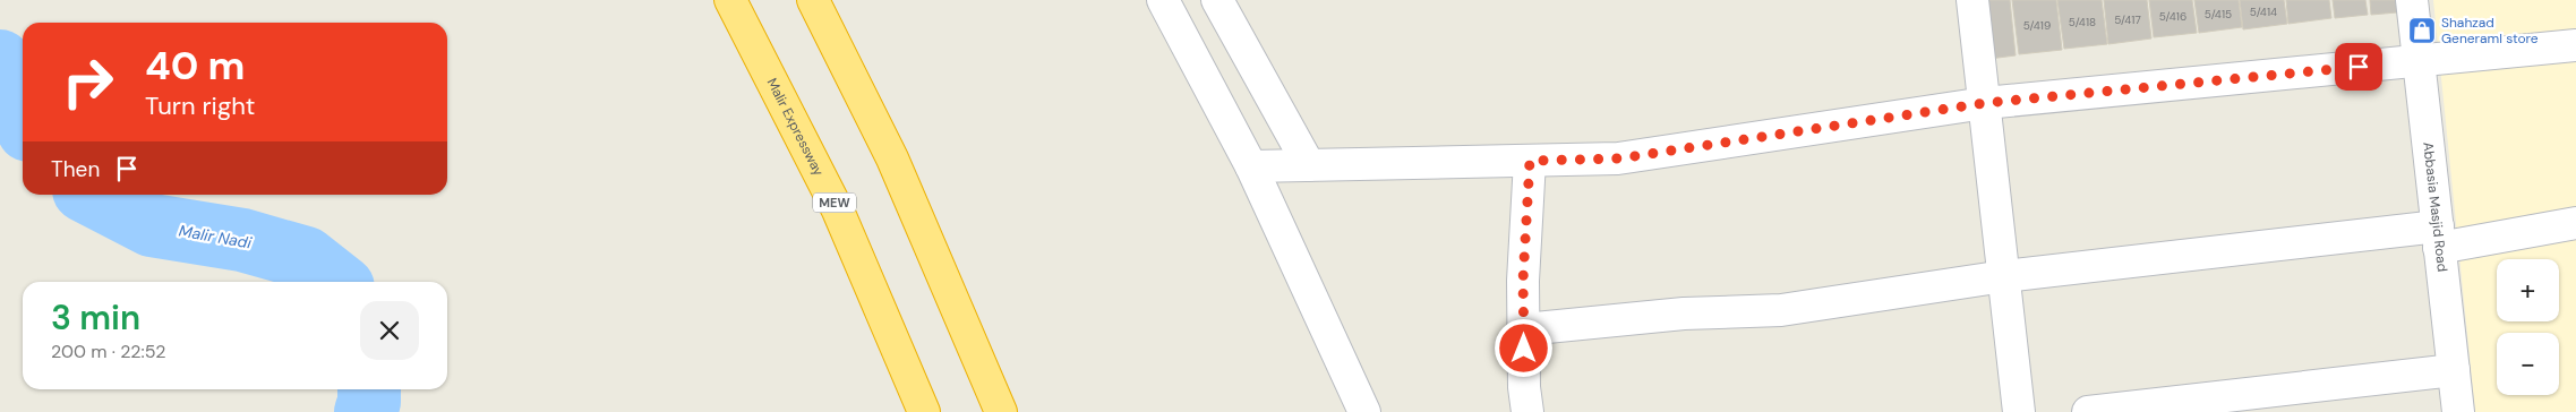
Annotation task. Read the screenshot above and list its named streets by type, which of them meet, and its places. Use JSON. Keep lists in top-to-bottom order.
{
  "streets": {
    "highway": ["Malir Expressway", "MEW"],
    "street": ["Abbasia Masjid Road"]
  },
  "water": ["Malir Nadi"],
  "places": {
    "shop": ["Shahzad Generaml store"]
  },
  "house_numbers": [
    "5/414",
    "5/415",
    "5/416",
    "5/417",
    "5/418",
    "5/419"
  ],
  "page": {
    "turn": ["40 m", "Turn right"],
    "then": "Then",
    "map_buttons": ["+", "−"],
    "heading": ["3 min", "200 m · 22:52"]
  }
}
